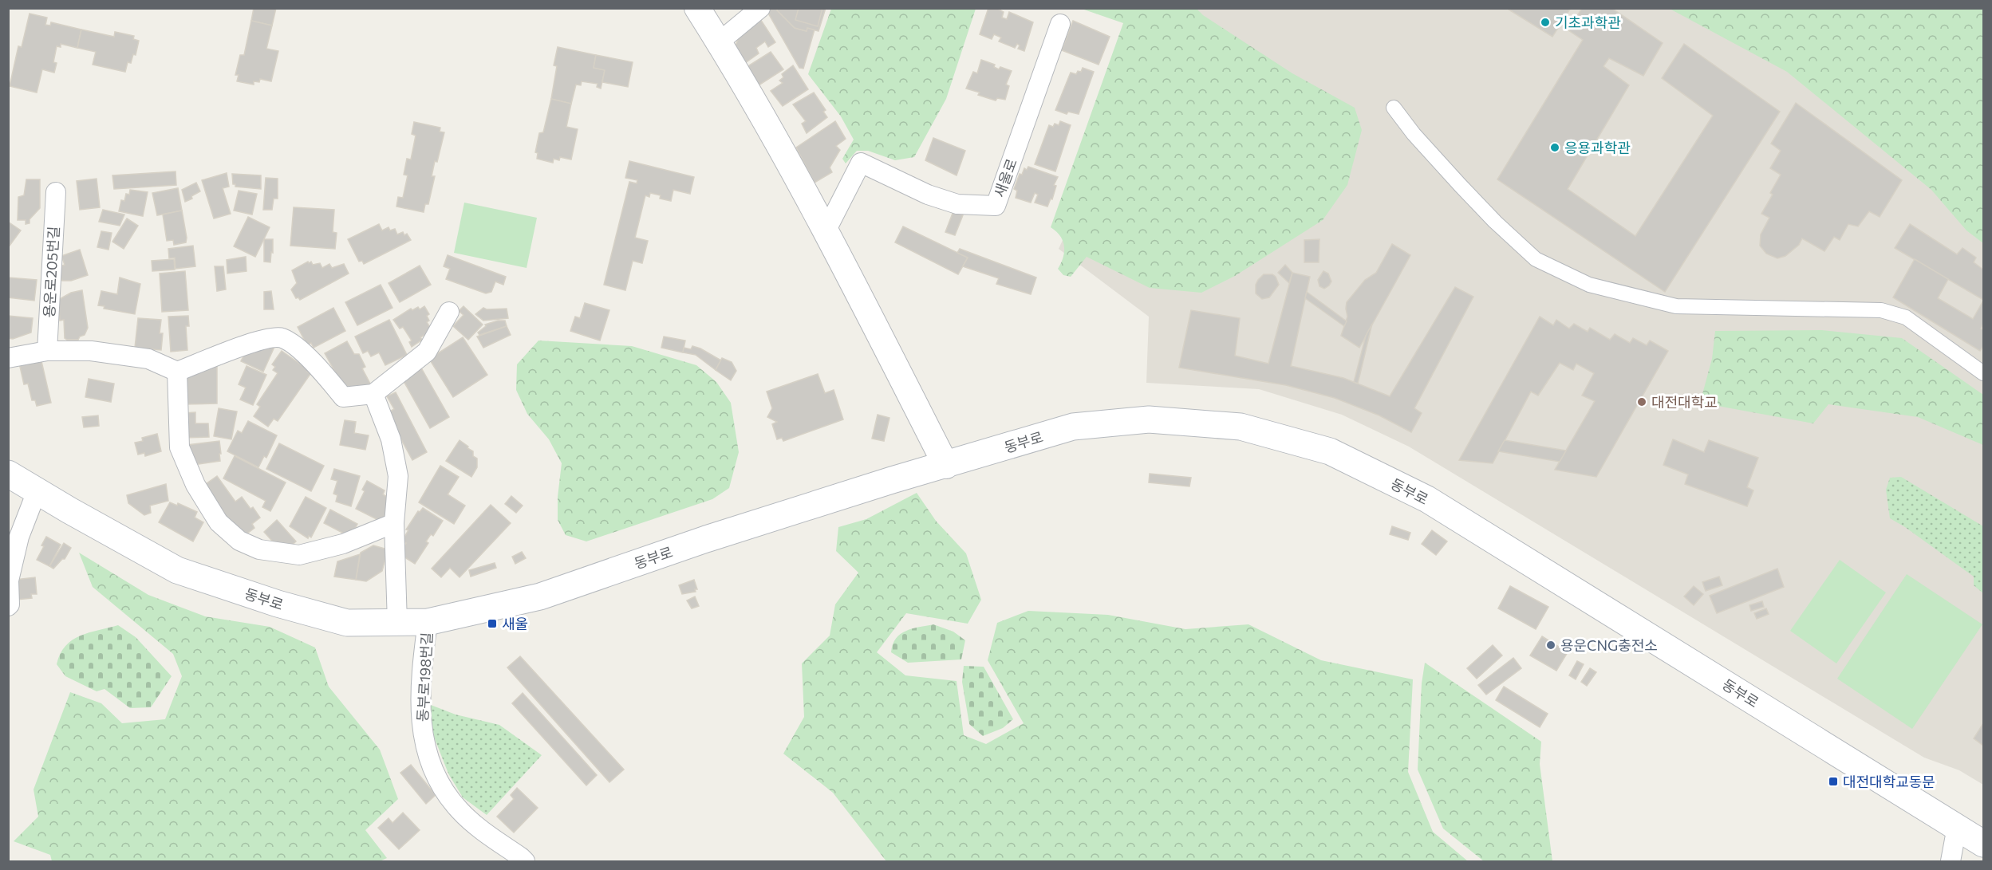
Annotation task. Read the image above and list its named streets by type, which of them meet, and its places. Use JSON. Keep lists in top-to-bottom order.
{
  "streets": {
    "main road": ["동부로"],
    "street": ["새울로", "용운로205번길", "동부로198번길"]
  },
  "crossings": [
    ["동부로", "동부로198번길"]
  ],
  "places": {
    "other": [
      "기초과학관",
      "응용과학관",
      "대전대학교",
      "용운CNG충전소"
    ],
    "transit": ["새울", "대전대학교동문"]
  }
}
